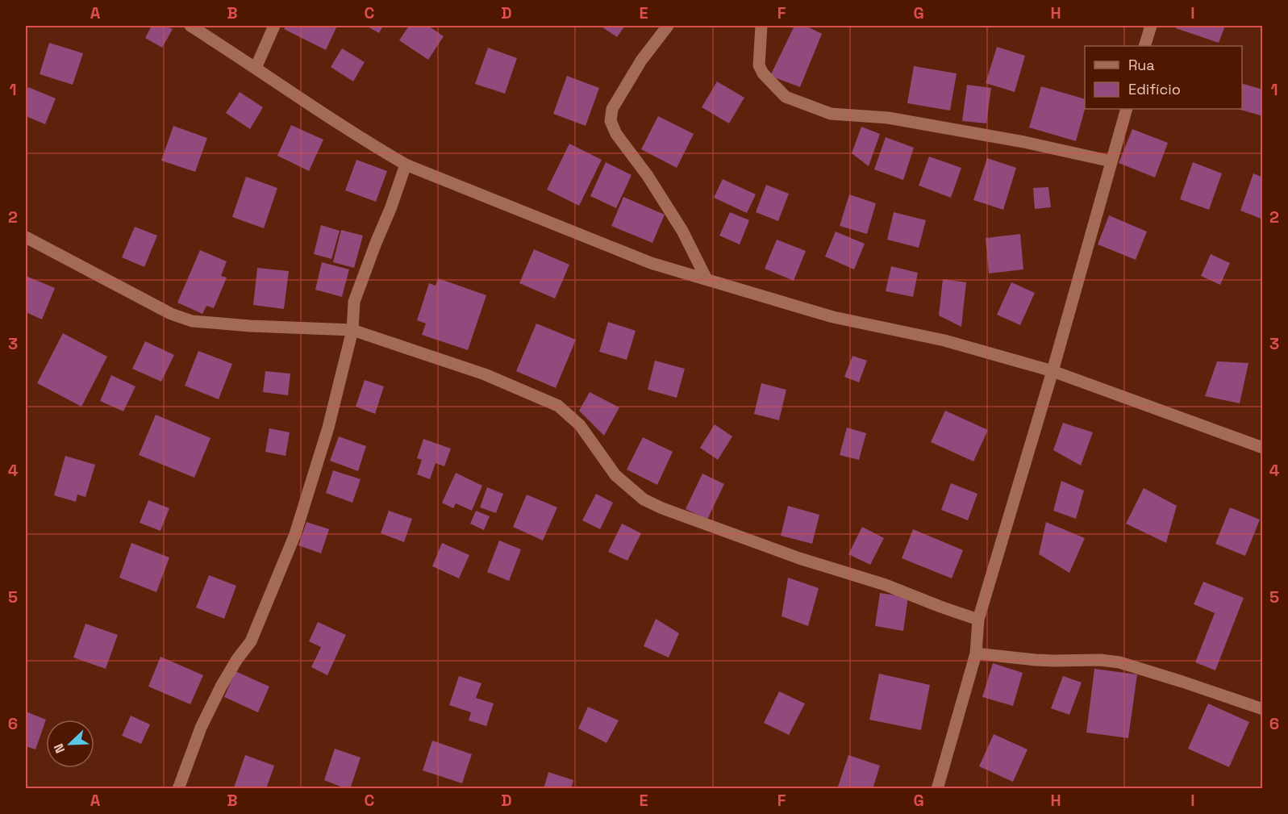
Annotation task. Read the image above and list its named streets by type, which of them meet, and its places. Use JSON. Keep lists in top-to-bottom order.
{
  "legend": ["Rua", "Edifício"],
  "north": "bottom left",
  "grid": {
    "columns": [
      "A",
      "B",
      "C",
      "D",
      "E",
      "F",
      "G",
      "H",
      "I"
    ],
    "rows": [
      "1",
      "2",
      "3",
      "4",
      "5",
      "6"
    ]
  }
}
